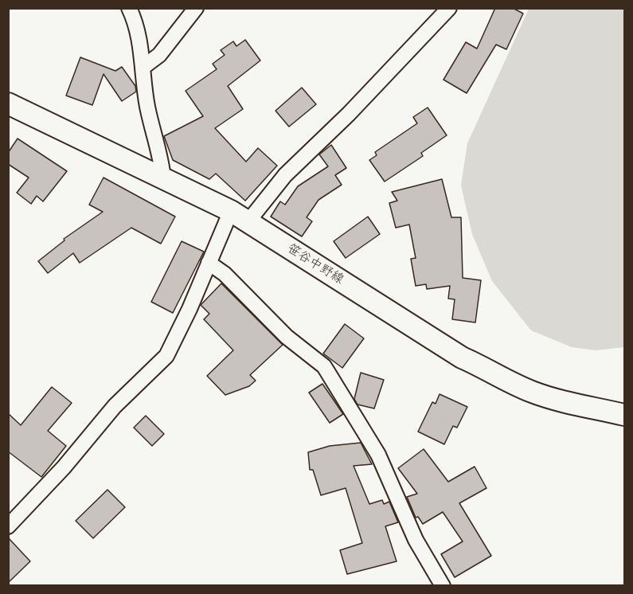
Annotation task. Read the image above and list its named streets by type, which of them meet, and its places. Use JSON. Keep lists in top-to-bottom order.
{
  "streets": {
    "street": ["笹谷中野線"]
  }
}
